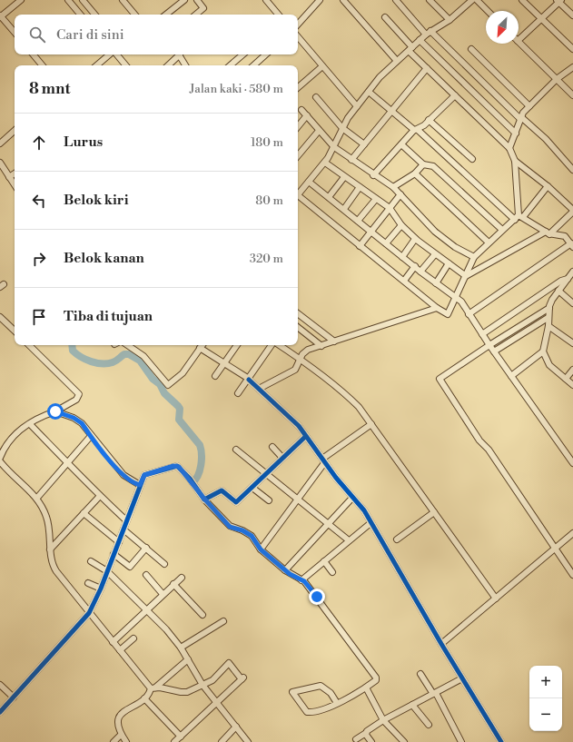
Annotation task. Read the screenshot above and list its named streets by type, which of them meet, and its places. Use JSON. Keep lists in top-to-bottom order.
{
  "north": "bottom left",
  "page": {
    "search": "Cari di sini",
    "heading": ["8 mnt", "Jalan kaki · 580 m"],
    "list": [
      ["Lurus", "180 m"],
      ["Belok kiri", "80 m"],
      ["Belok kanan", "320 m"],
      "Tiba di tujuan"
    ],
    "map_buttons": ["+", "−"]
  }
}
